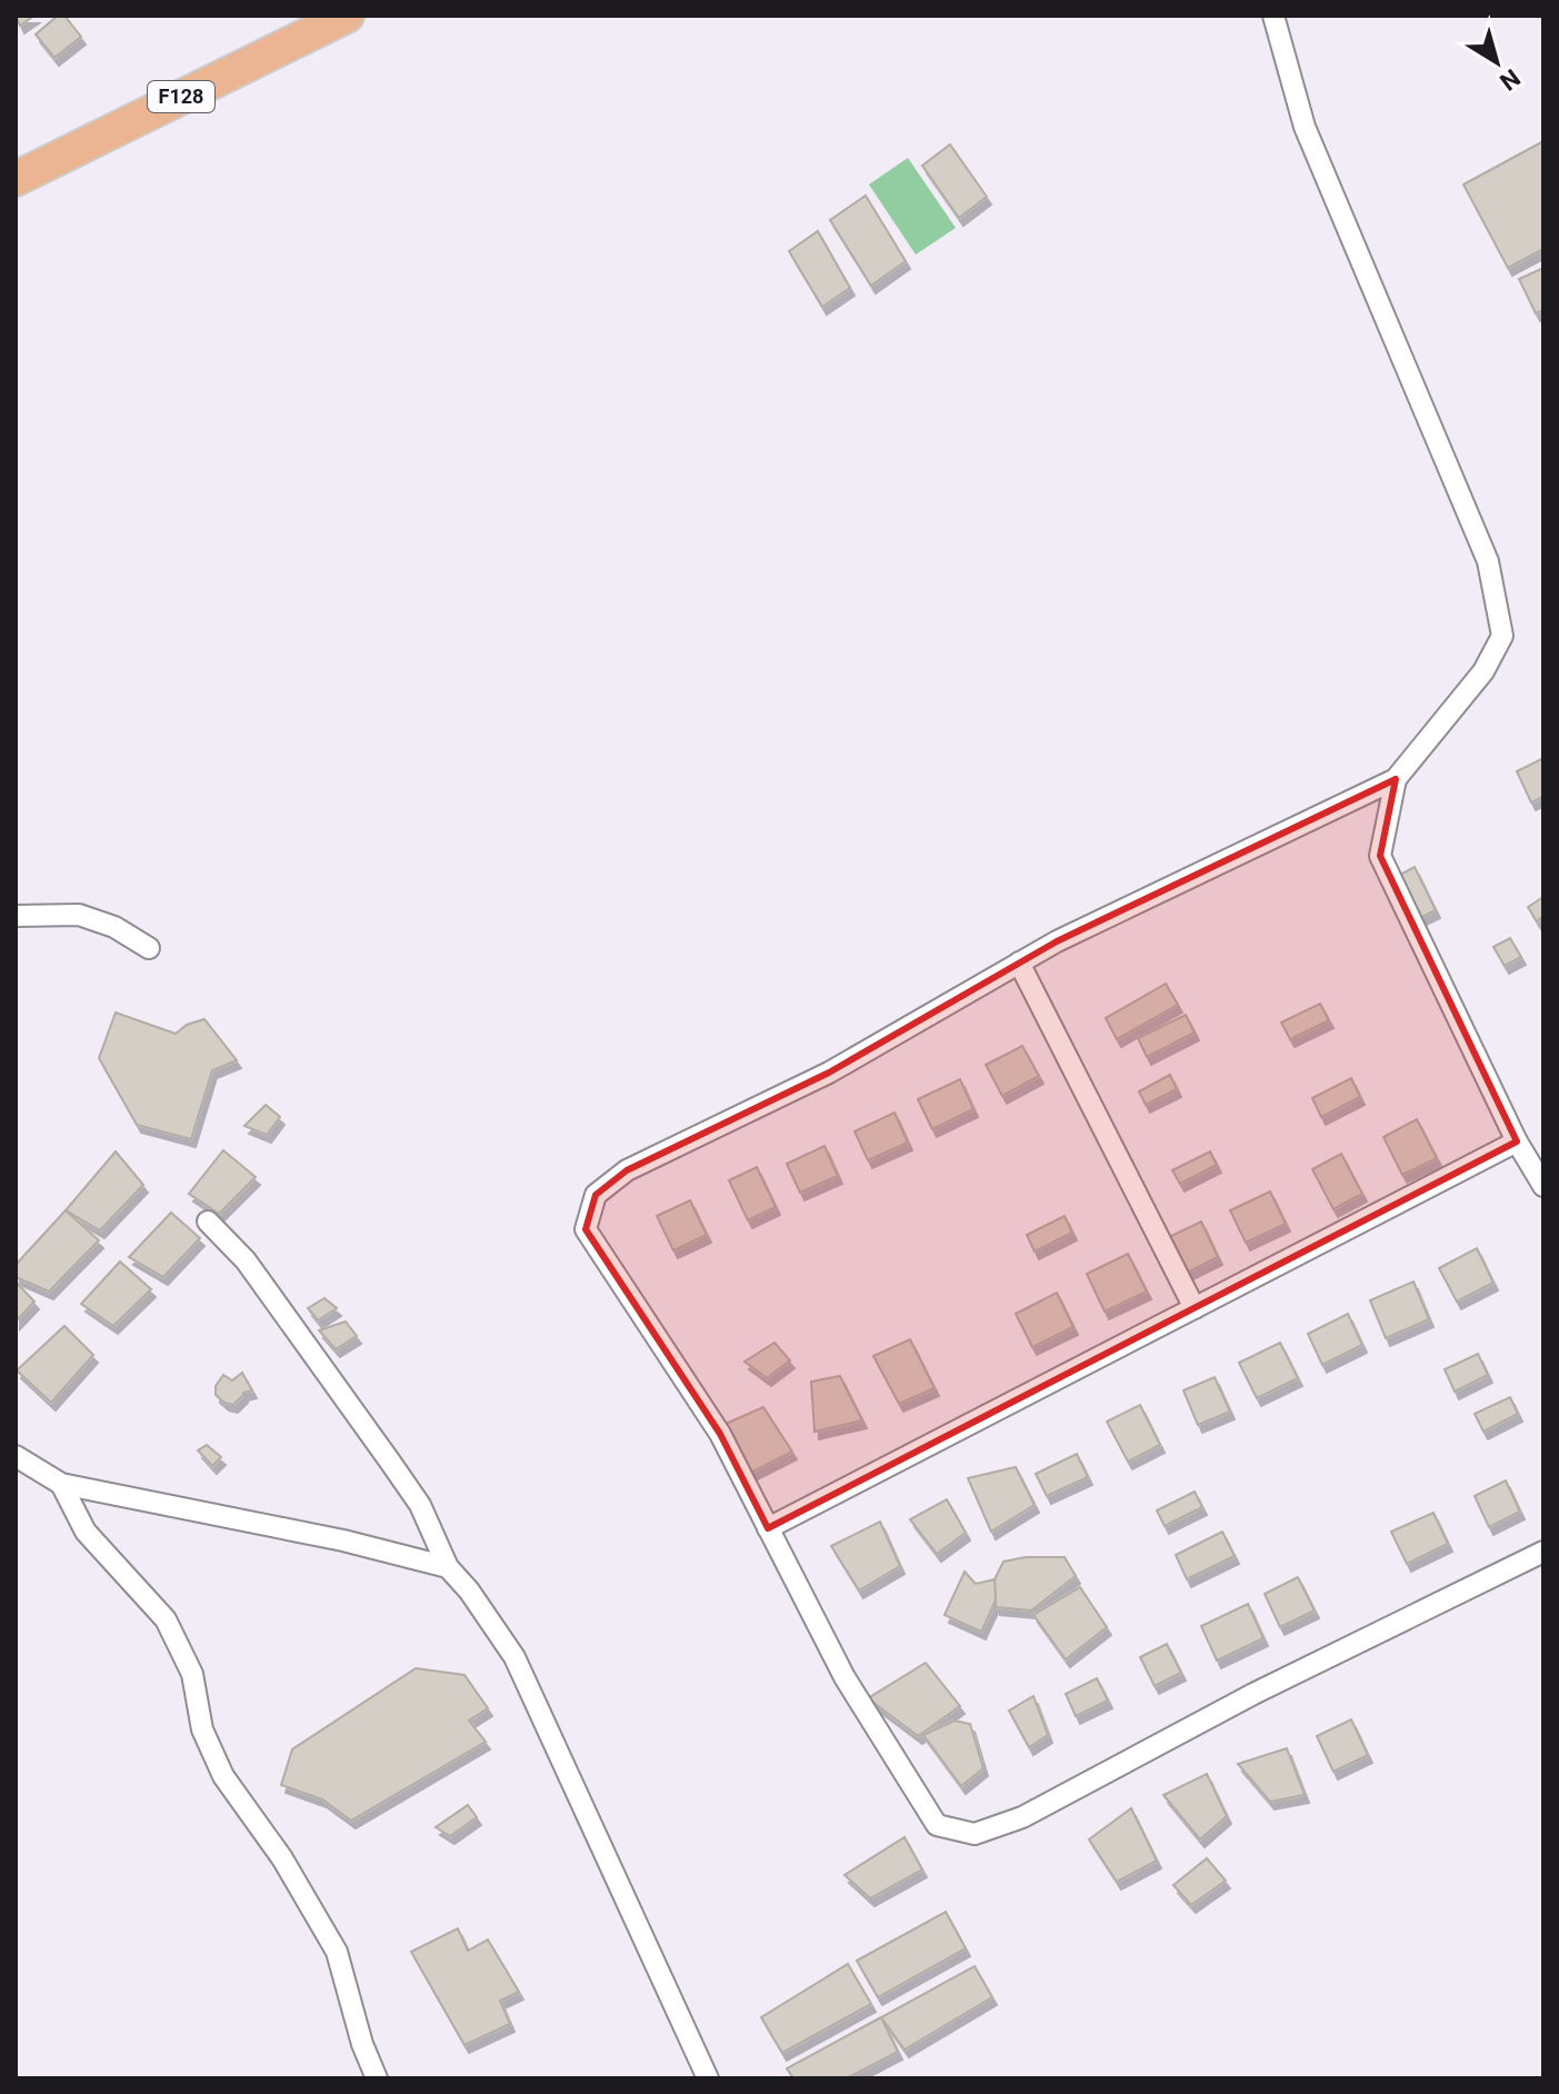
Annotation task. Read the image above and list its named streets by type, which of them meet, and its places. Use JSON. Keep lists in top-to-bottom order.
{
  "streets": {
    "main road": ["F128"]
  },
  "north": "bottom right"
}
